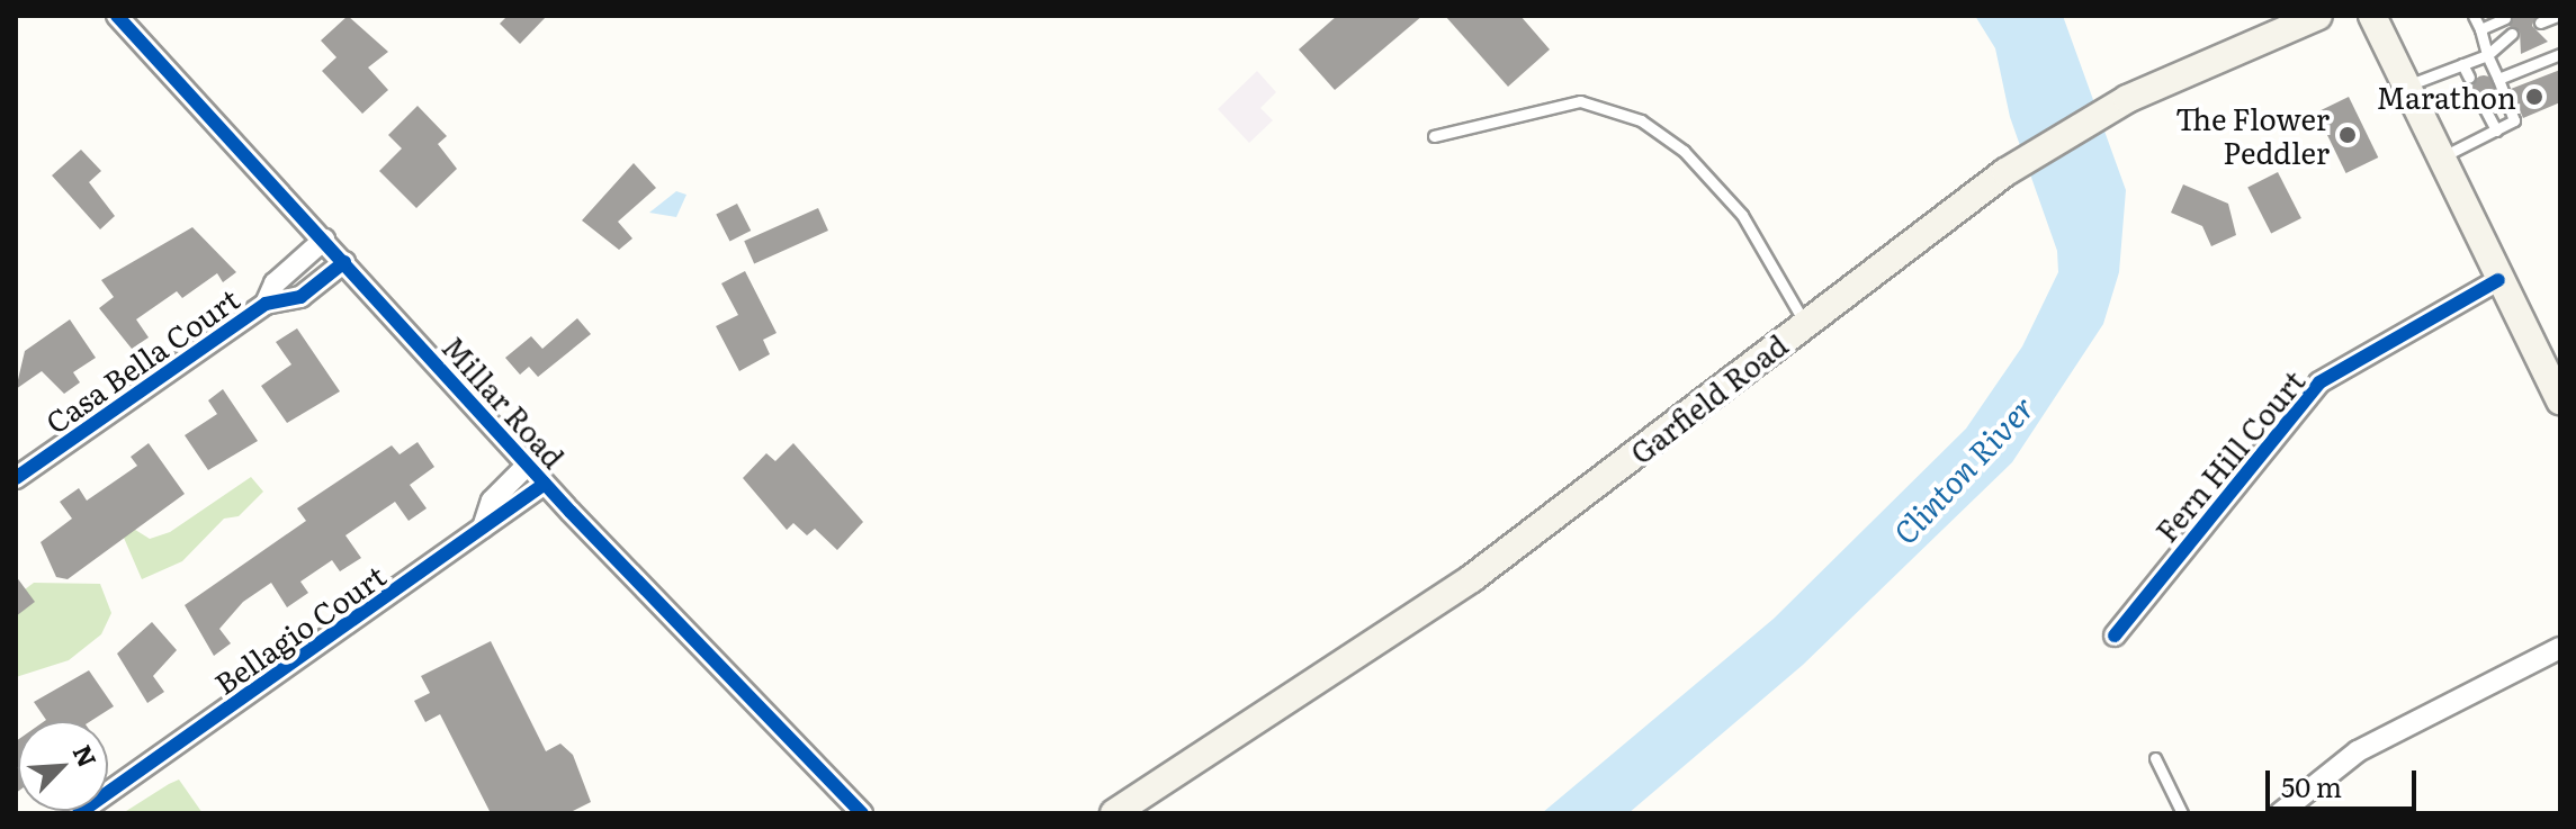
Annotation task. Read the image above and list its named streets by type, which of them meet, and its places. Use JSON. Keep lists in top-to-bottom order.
{
  "streets": {
    "main road": ["Garfield Road"],
    "street": [
      "Casa Bella Court",
      "Millar Road",
      "Fern Hill Court",
      "Bellagio Court"
    ]
  },
  "crossings": [
    ["Casa Bella Court", "Millar Road"],
    ["Millar Road", "Bellagio Court"]
  ],
  "water": ["Clinton River"],
  "places": ["Marathon", "The Flower Peddler"],
  "scale_bar": "50 m",
  "north": "top right"
}
